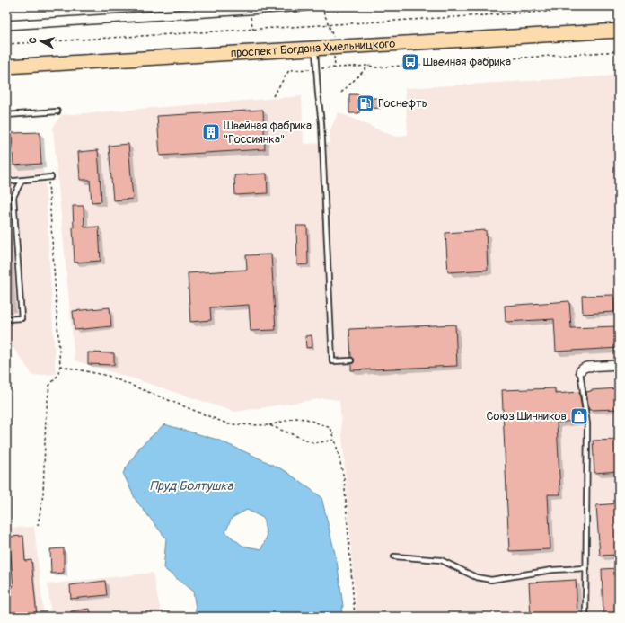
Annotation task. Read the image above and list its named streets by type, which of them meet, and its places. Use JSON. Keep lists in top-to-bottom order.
{
  "streets": {
    "main road": ["проспект Богдана Хмельницкого"]
  },
  "water": ["Пруд Болтушка"],
  "places": {
    "bus stop": ["Швейная фабрика"],
    "fuel station": ["Роснефть"],
    "building": ["Швейная фабрика \"Россиянка\""],
    "shop": ["Союз Шинников"]
  },
  "north": "left"
}
